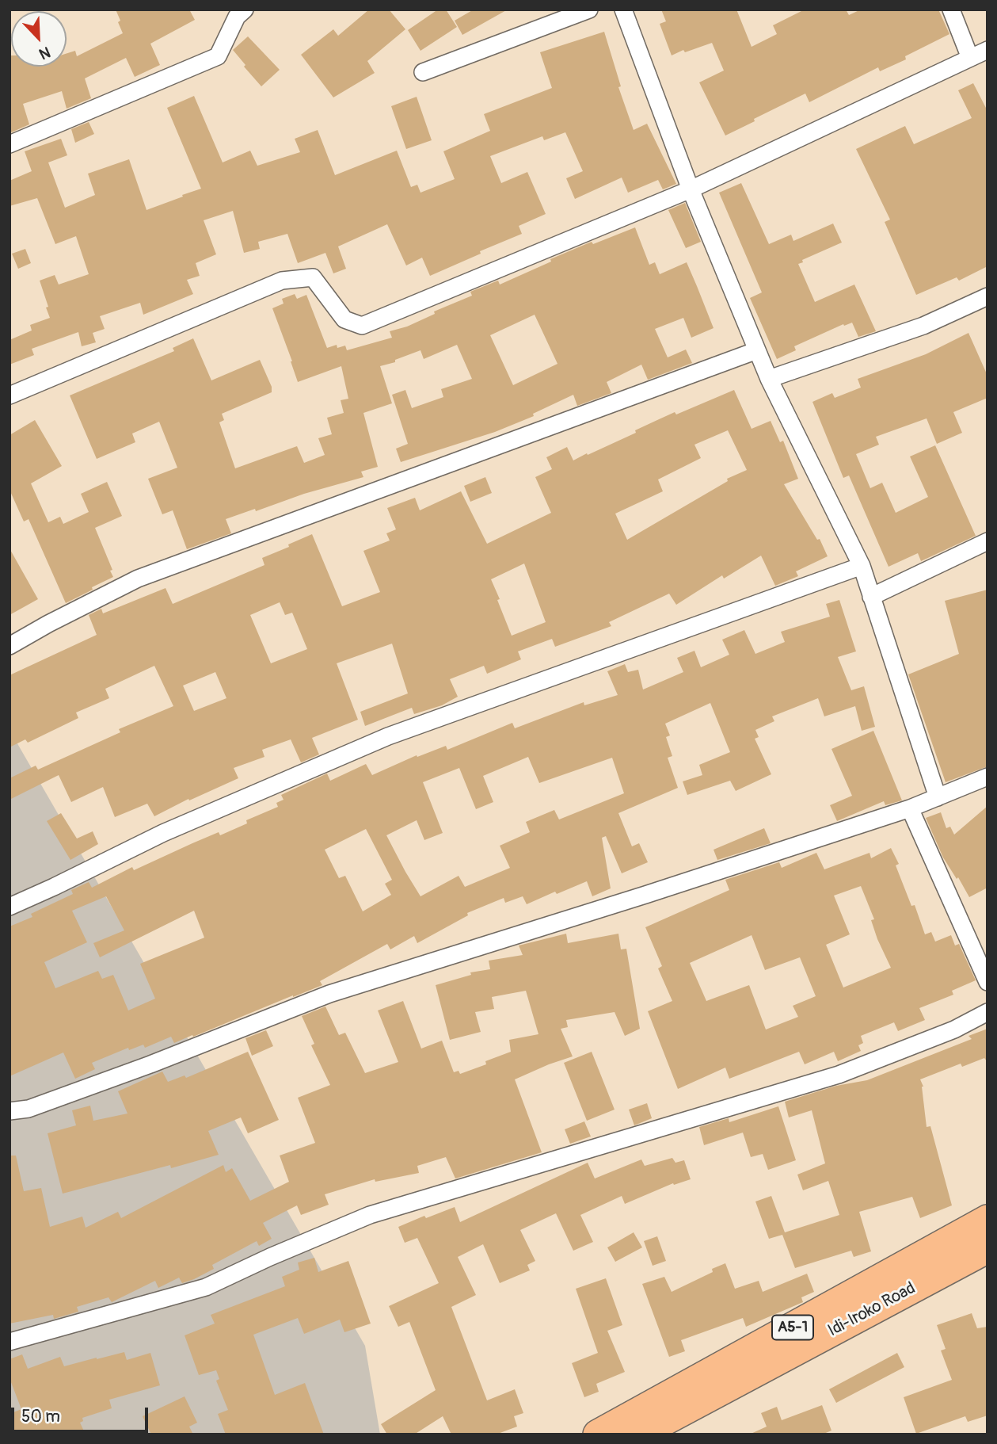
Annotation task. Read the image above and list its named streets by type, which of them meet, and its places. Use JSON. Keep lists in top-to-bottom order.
{
  "streets": {
    "highway": ["Idi-Iroko Road", "A5-1"]
  },
  "scale_bar": "50 m",
  "north": "bottom right"
}
